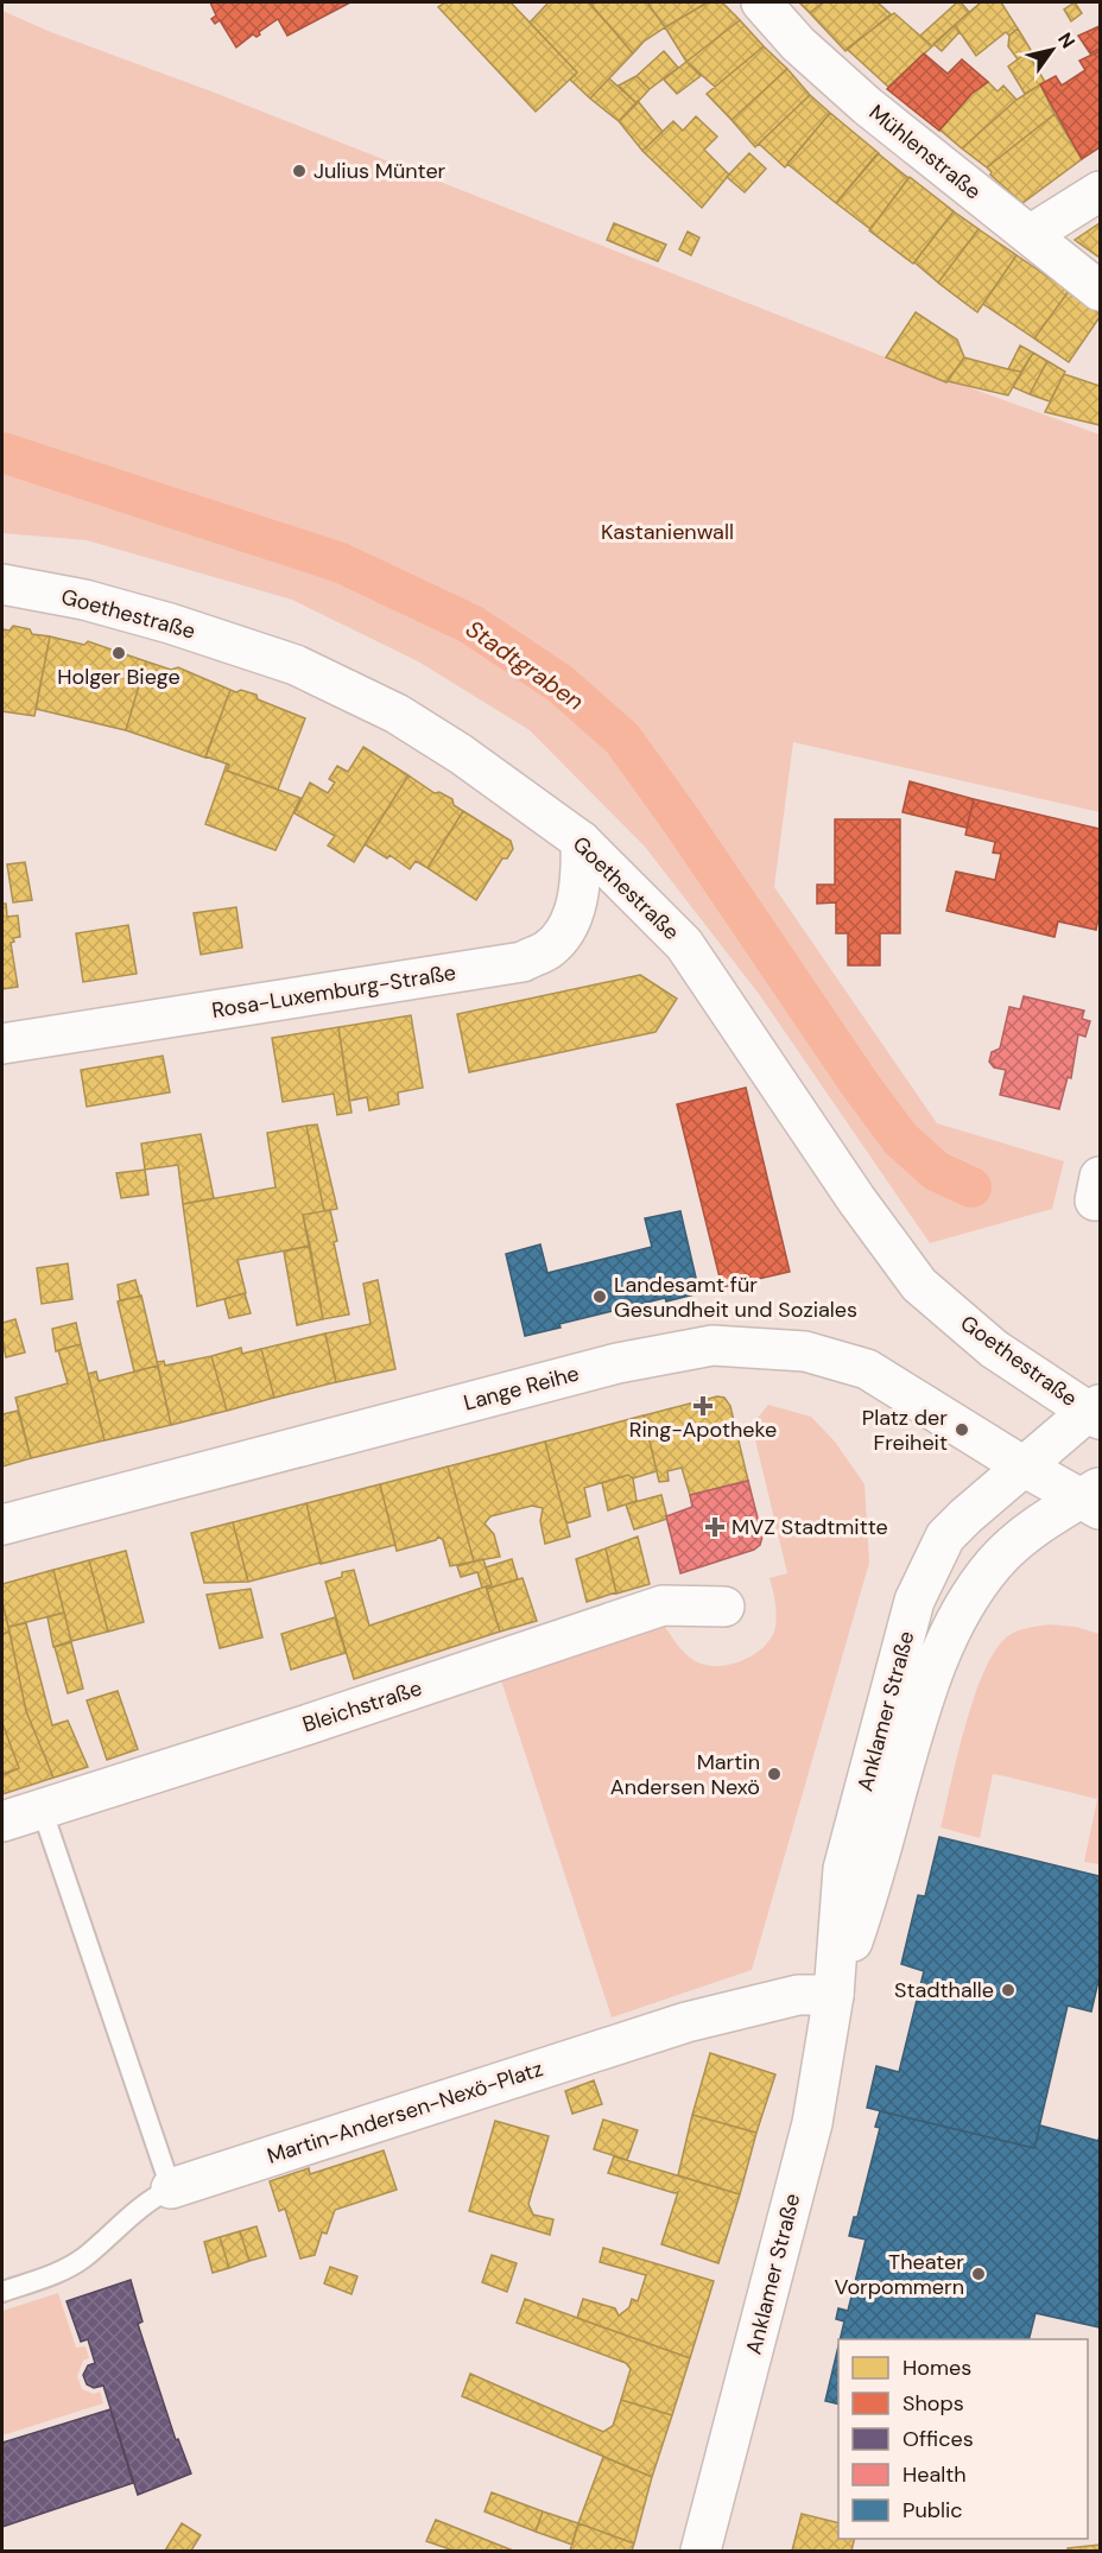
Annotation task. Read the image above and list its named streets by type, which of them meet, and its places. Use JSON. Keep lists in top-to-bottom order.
{
  "streets": {
    "main road": [
      "Mühlenstraße",
      "Goethestraße",
      "Rosa-Luxemburg-Straße",
      "Lange Reihe",
      "Bleichstraße",
      "Anklamer Straße",
      "Martin-Andersen-Nexö-Platz"
    ]
  },
  "crossings": [
    ["Goethestraße", "Rosa-Luxemburg-Straße"],
    ["Goethestraße", "Anklamer Straße"],
    ["Lange Reihe", "Anklamer Straße"],
    ["Anklamer Straße", "Martin-Andersen-Nexö-Platz"]
  ],
  "water": ["Stadtgraben"],
  "parks": ["Kastanienwall"],
  "places": {
    "other": [
      "Julius Münter",
      "Holger Biege",
      "Landesamt für Gesundheit und Soziales",
      "Platz der Freiheit",
      "Martin Andersen Nexö",
      "Stadthalle",
      "Theater Vorpommern"
    ],
    "health": ["Ring-Apotheke", "MVZ Stadtmitte"]
  },
  "legend": [
    "Homes",
    "Shops",
    "Offices",
    "Health",
    "Public"
  ],
  "north": "top right"
}
